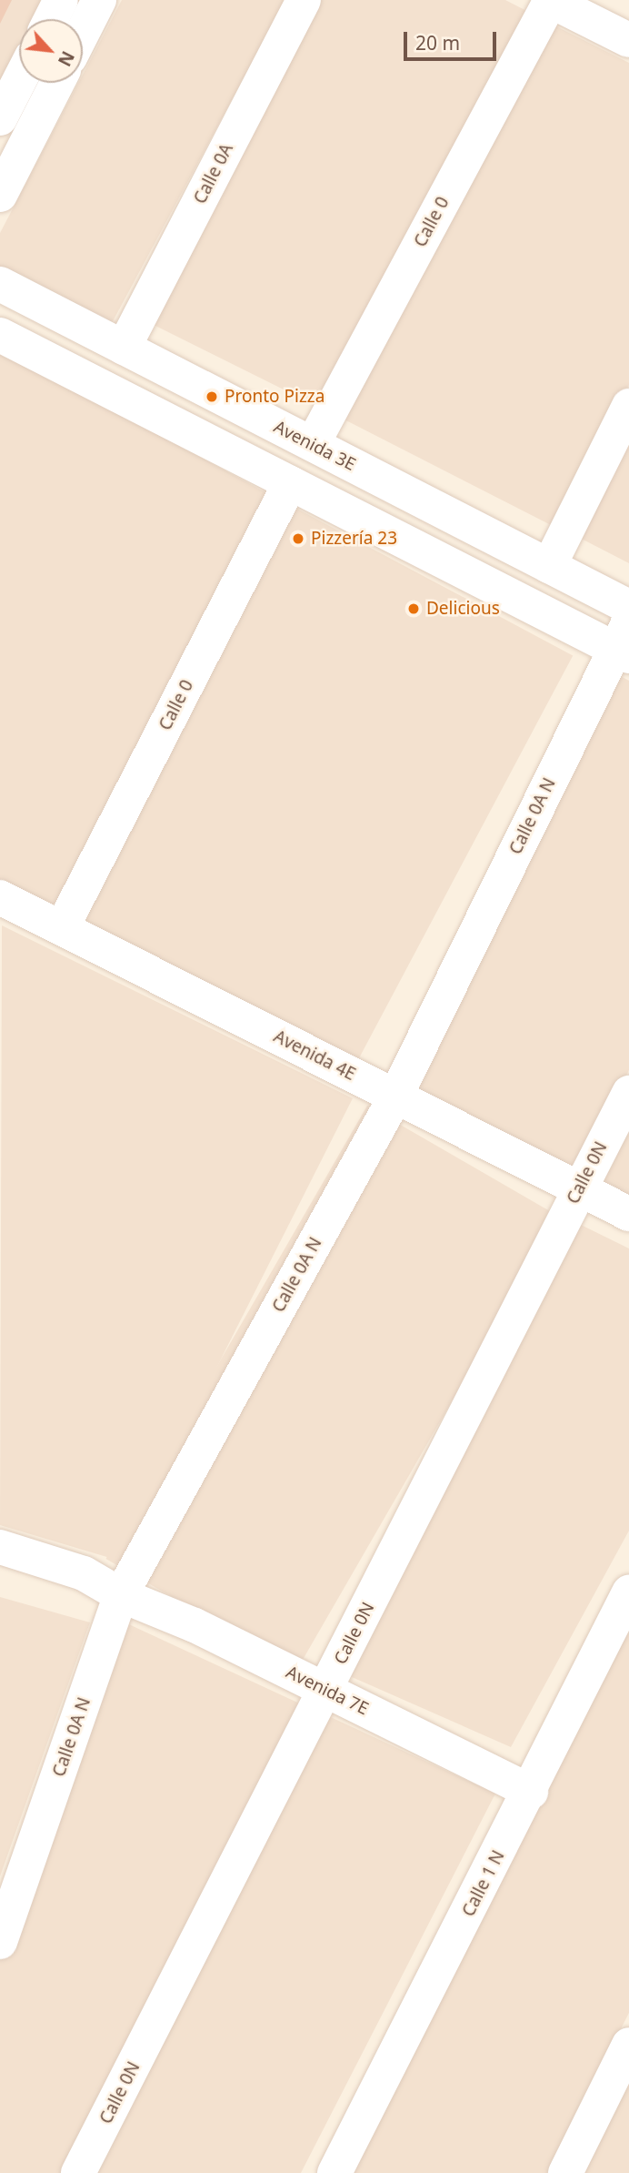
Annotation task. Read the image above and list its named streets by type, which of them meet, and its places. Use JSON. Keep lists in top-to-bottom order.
{
  "streets": {
    "street": [
      "Calle 0A",
      "Calle 0",
      "Avenida 3E",
      "Calle 0A N",
      "Avenida 4E",
      "Calle 0N",
      "Avenida 7E",
      "Calle 1 N"
    ]
  },
  "crossings": [
    ["Calle 0A", "Avenida 3E"],
    ["Calle 0", "Avenida 3E"],
    ["Calle 0", "Avenida 4E"],
    ["Calle 0A N", "Avenida 4E"],
    ["Calle 0A N", "Avenida 7E"],
    ["Avenida 4E", "Calle 0N"],
    ["Calle 0N", "Avenida 7E"],
    ["Avenida 7E", "Calle 1 N"]
  ],
  "places": ["Pronto Pizza", "Pizzería 23", "Delicious"],
  "scale_bar": "20 m",
  "north": "bottom right"
}
